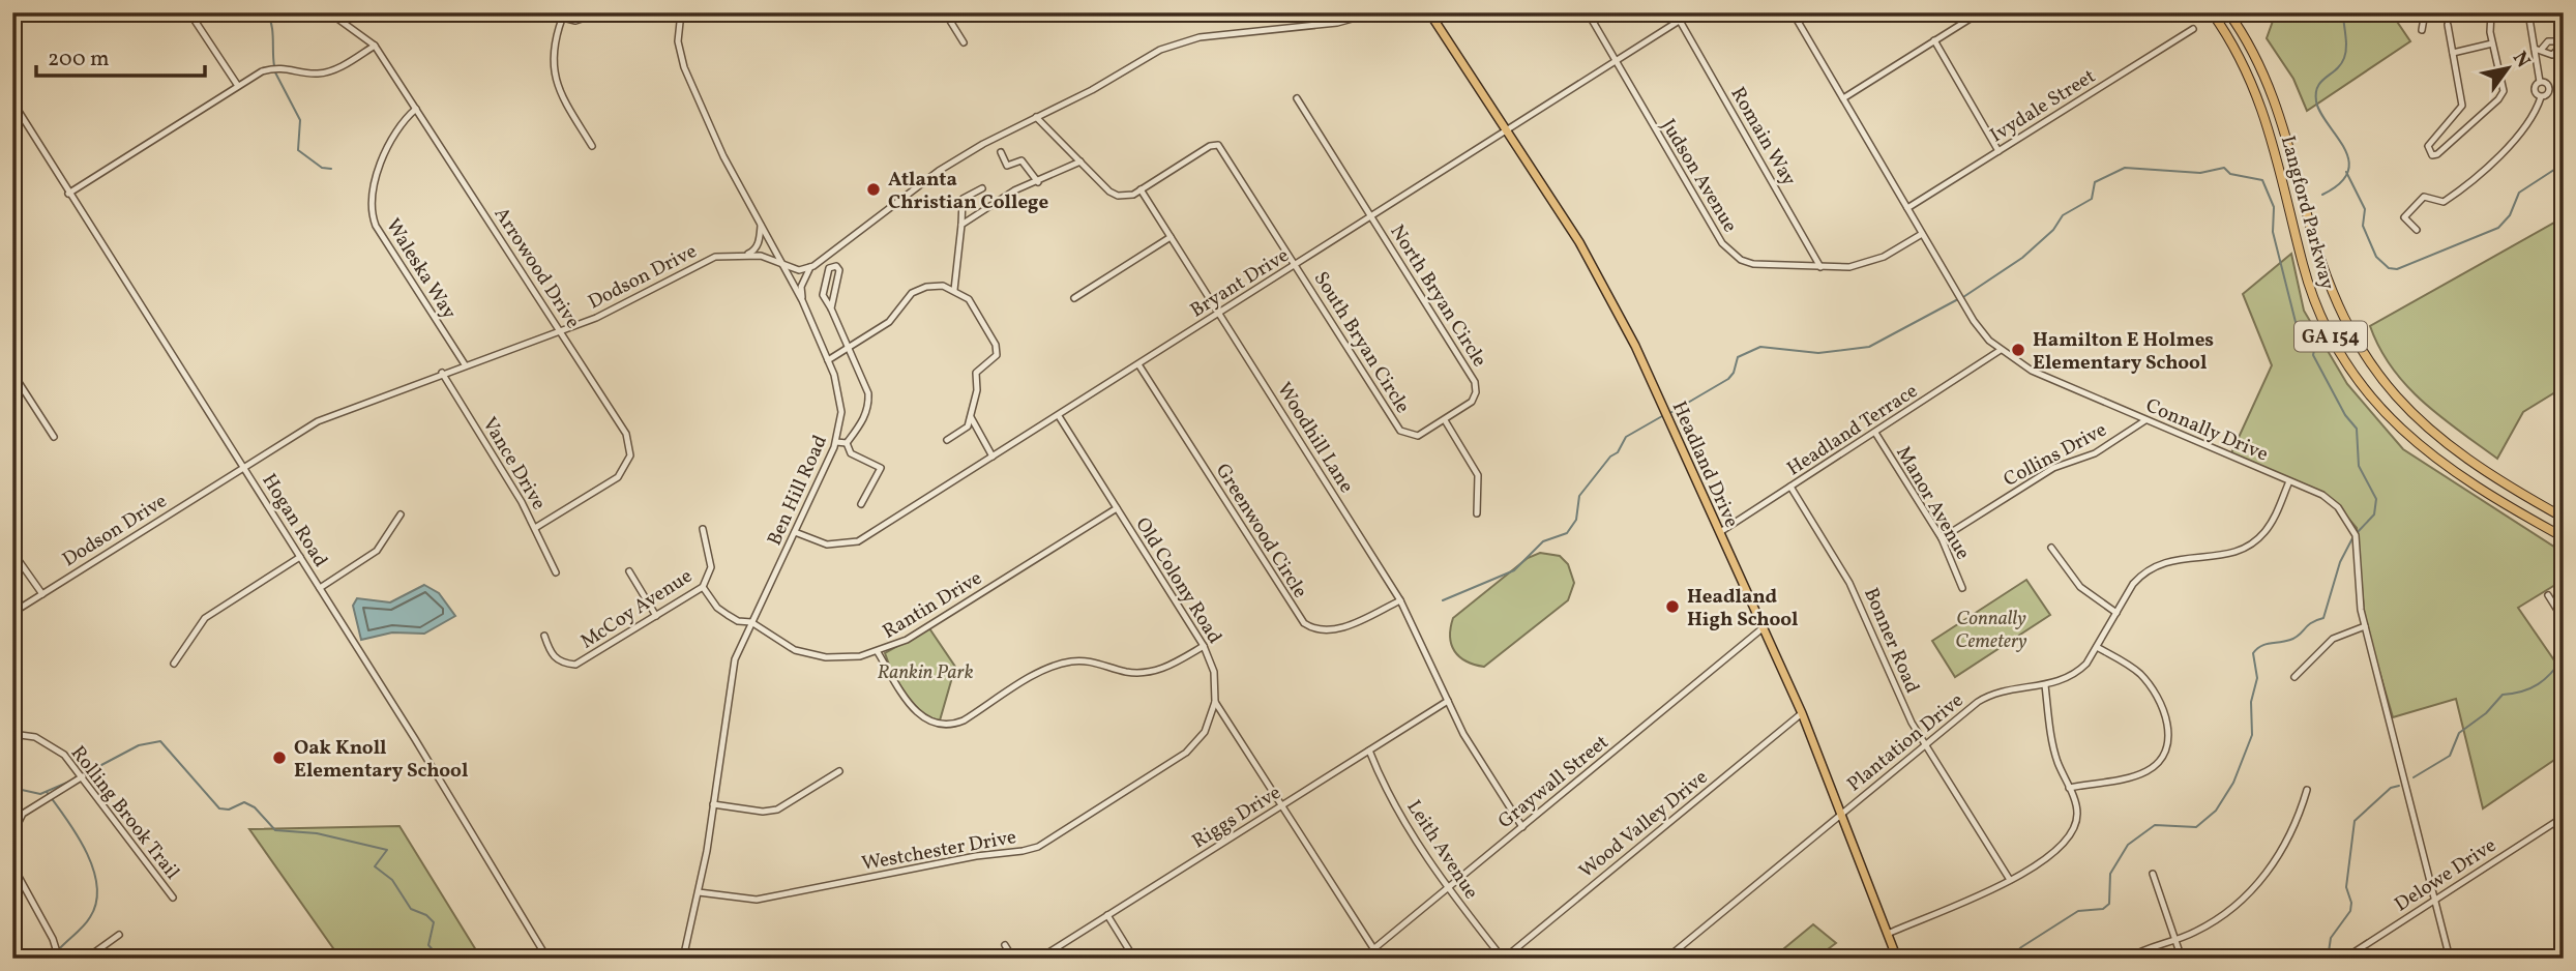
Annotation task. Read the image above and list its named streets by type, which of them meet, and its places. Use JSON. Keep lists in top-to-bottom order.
{
  "streets": {
    "highway": ["Langford Parkway", "GA 154"],
    "main road": ["Headland Drive"],
    "street": [
      "Ivydale Street",
      "Romain Way",
      "Judson Avenue",
      "Arrowood Drive",
      "Waleska Way",
      "Dodson Drive",
      "Bryant Drive",
      "North Bryan Circle",
      "South Bryan Circle",
      "Headland Terrace",
      "Connally Drive",
      "Woodhill Lane",
      "Collins Drive",
      "Vance Drive",
      "Ben Hill Road",
      "Manor Avenue",
      "Hogan Road",
      "Greenwood Circle",
      "Old Colony Road",
      "Rantin Drive",
      "McCoy Avenue",
      "Bonner Road",
      "Plantation Drive",
      "Graywall Street",
      "Rolling Brook Trail",
      "Riggs Drive",
      "Wood Valley Drive",
      "Westchester Drive",
      "Leith Avenue",
      "Delowe Drive"
    ]
  },
  "crossings": [
    ["Ivydale Street", "Connally Drive"],
    ["Romain Way", "Judson Avenue"],
    ["Romain Way", "Bryant Drive"],
    ["Judson Avenue", "Bryant Drive"],
    ["Judson Avenue", "Connally Drive"],
    ["Arrowood Drive", "Waleska Way"],
    ["Arrowood Drive", "Dodson Drive"],
    ["Arrowood Drive", "Vance Drive"],
    ["Waleska Way", "Dodson Drive"],
    ["Dodson Drive", "Vance Drive"],
    ["Dodson Drive", "Ben Hill Road"],
    ["Dodson Drive", "Hogan Road"],
    ["Bryant Drive", "North Bryan Circle"],
    ["Bryant Drive", "South Bryan Circle"],
    ["Bryant Drive", "Woodhill Lane"],
    ["Bryant Drive", "Headland Drive"],
    ["Bryant Drive", "Ben Hill Road"],
    ["Bryant Drive", "Greenwood Circle"],
    ["Bryant Drive", "Old Colony Road"],
    ["North Bryan Circle", "South Bryan Circle"],
    ["South Bryan Circle", "Woodhill Lane"],
    ["Headland Terrace", "Connally Drive"],
    ["Headland Terrace", "Headland Drive"],
    ["Headland Terrace", "Manor Avenue"],
    ["Headland Terrace", "Bonner Road"],
    ["Connally Drive", "Collins Drive"],
    ["Connally Drive", "Plantation Drive"],
    ["Connally Drive", "Delowe Drive"],
    ["Woodhill Lane", "Greenwood Circle"],
    ["Woodhill Lane", "Graywall Street"],
    ["Woodhill Lane", "Riggs Drive"],
    ["Collins Drive", "Manor Avenue"],
    ["Headland Drive", "Plantation Drive"],
    ["Headland Drive", "Graywall Street"],
    ["Headland Drive", "Wood Valley Drive"],
    ["Ben Hill Road", "Rantin Drive"],
    ["Ben Hill Road", "Westchester Drive"],
    ["Old Colony Road", "Rantin Drive"],
    ["Old Colony Road", "Graywall Street"],
    ["Old Colony Road", "Riggs Drive"],
    ["Old Colony Road", "Westchester Drive"],
    ["Rantin Drive", "McCoy Avenue"],
    ["Bonner Road", "Plantation Drive"],
    ["Graywall Street", "Leith Avenue"],
    ["Riggs Drive", "Leith Avenue"],
    ["Wood Valley Drive", "Leith Avenue"]
  ],
  "parks": ["Connally Cemetery", "Rankin Park"],
  "places": [
    "Atlanta Christian College",
    "Hamilton E Holmes Elementary School",
    "Headland High School",
    "Oak Knoll Elementary School"
  ],
  "scale_bar": "200 m",
  "north": "top right"
}
